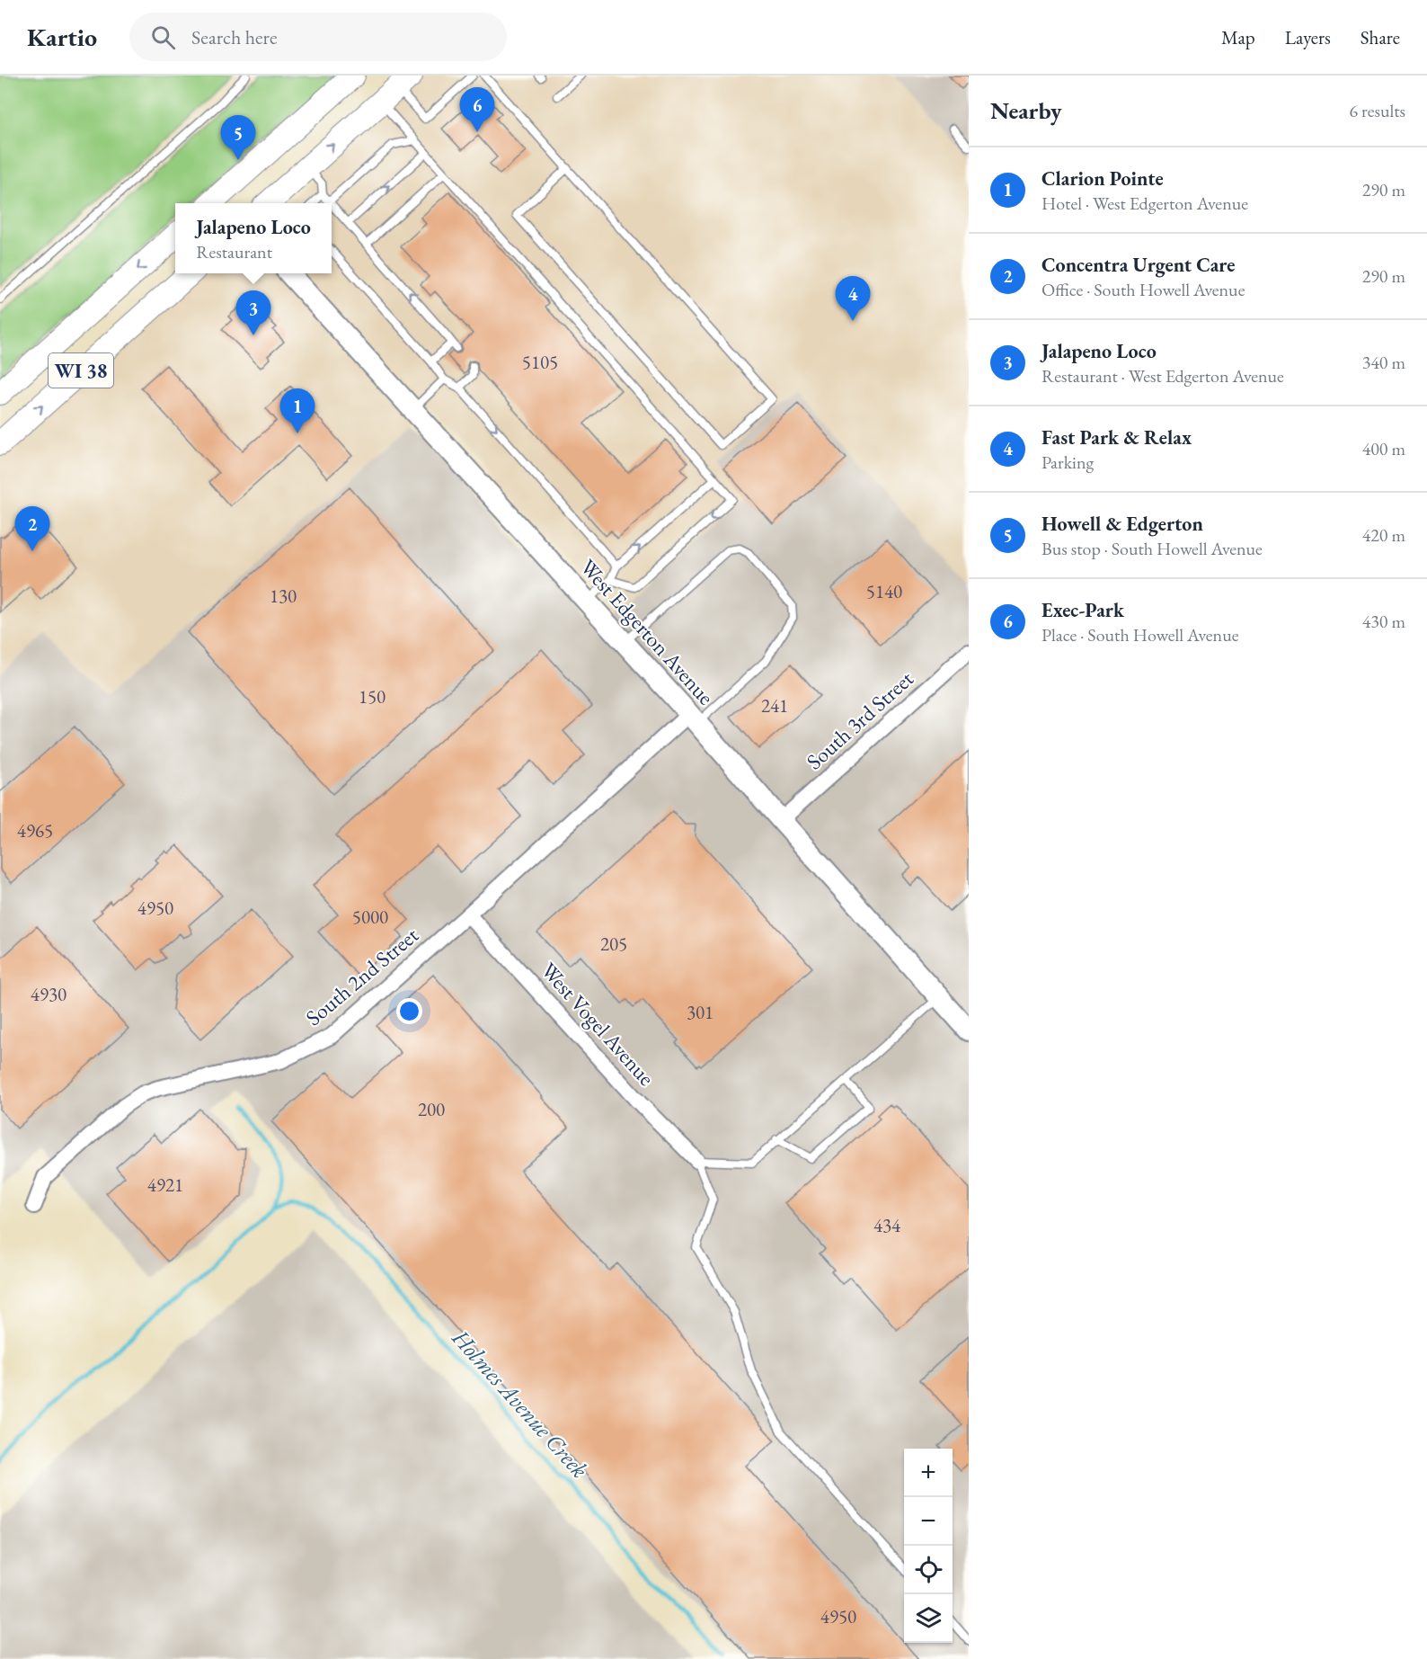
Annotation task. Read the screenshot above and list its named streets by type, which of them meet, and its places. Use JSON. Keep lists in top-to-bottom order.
{
  "streets": {
    "main road": ["WI 38"],
    "street": [
      "West Edgerton Avenue",
      "South 3rd Street",
      "South 2nd Street",
      "West Vogel Avenue"
    ]
  },
  "crossings": [
    ["West Edgerton Avenue", "South 3rd Street"],
    ["West Edgerton Avenue", "South 2nd Street"],
    ["South 2nd Street", "West Vogel Avenue"]
  ],
  "water": ["Holmes Avenue Creek"],
  "house_numbers": [
    "5105",
    "5140",
    "130",
    "150",
    "241",
    "4965",
    "4950",
    "5000",
    "205",
    "4930",
    "301",
    "200",
    "4921",
    "434",
    "4950"
  ],
  "page": {
    "header": "Kartio",
    "search": "Search here",
    "nav": ["Map", "Layers", "Share"],
    "heading": ["Nearby", "6 results"],
    "pins": [
      "6",
      "5",
      "4",
      "3",
      "1",
      "2"
    ],
    "list": [
      {
        "mark": "1",
        "name": "Clarion Pointe",
        "note": "Hotel · West Edgerton Avenue",
        "value": "290 m"
      },
      {
        "mark": "2",
        "name": "Concentra Urgent Care",
        "note": "Office · South Howell Avenue",
        "value": "290 m"
      },
      {
        "mark": "3",
        "name": "Jalapeno Loco",
        "note": "Restaurant · West Edgerton Avenue",
        "value": "340 m"
      },
      {
        "mark": "4",
        "name": "Fast Park & Relax",
        "note": "Parking",
        "value": "400 m"
      },
      {
        "mark": "5",
        "name": "Howell & Edgerton",
        "note": "Bus stop · South Howell Avenue",
        "value": "420 m"
      },
      {
        "mark": "6",
        "name": "Exec-Park",
        "note": "Place · South Howell Avenue",
        "value": "430 m"
      }
    ],
    "popup": ["Jalapeno Loco", "Restaurant"],
    "map_buttons": ["+", "−"]
  }
}
